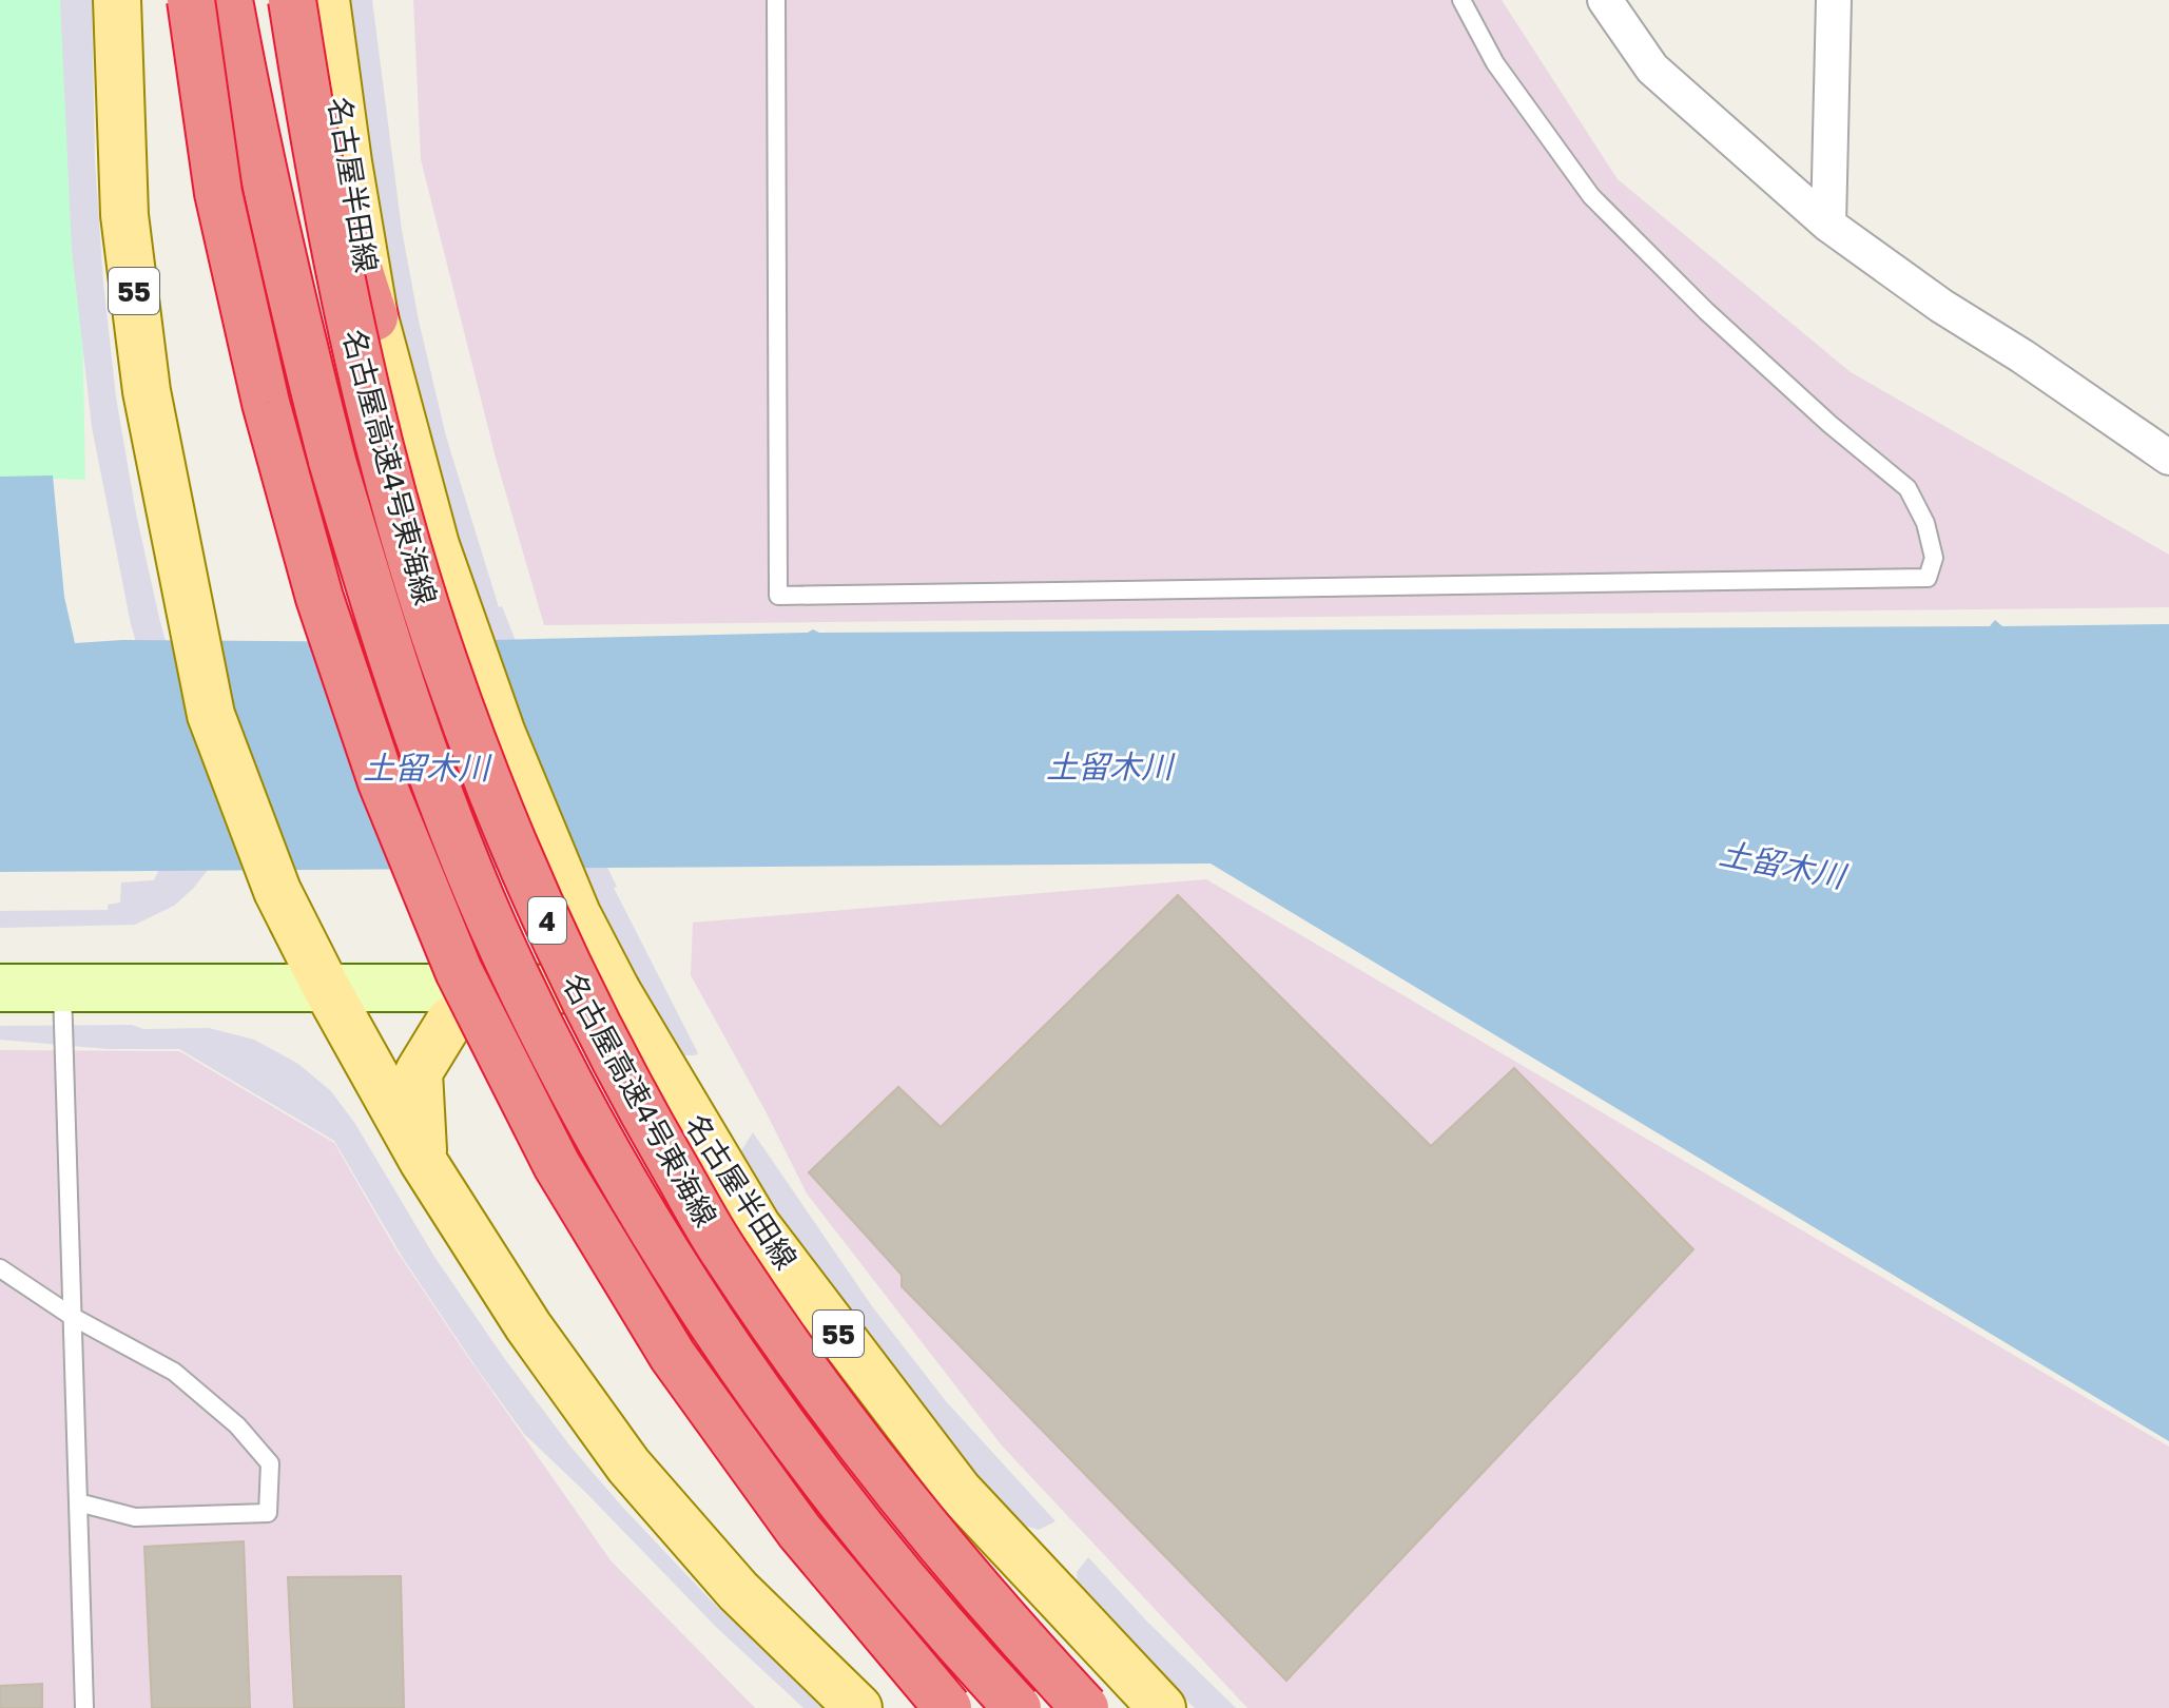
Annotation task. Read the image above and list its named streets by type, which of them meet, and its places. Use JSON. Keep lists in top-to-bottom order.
{
  "streets": {
    "highway": ["名古屋高速4号東海線", "4"],
    "main road": ["名古屋半田線", "55"]
  },
  "water": ["土留木川"]
}
